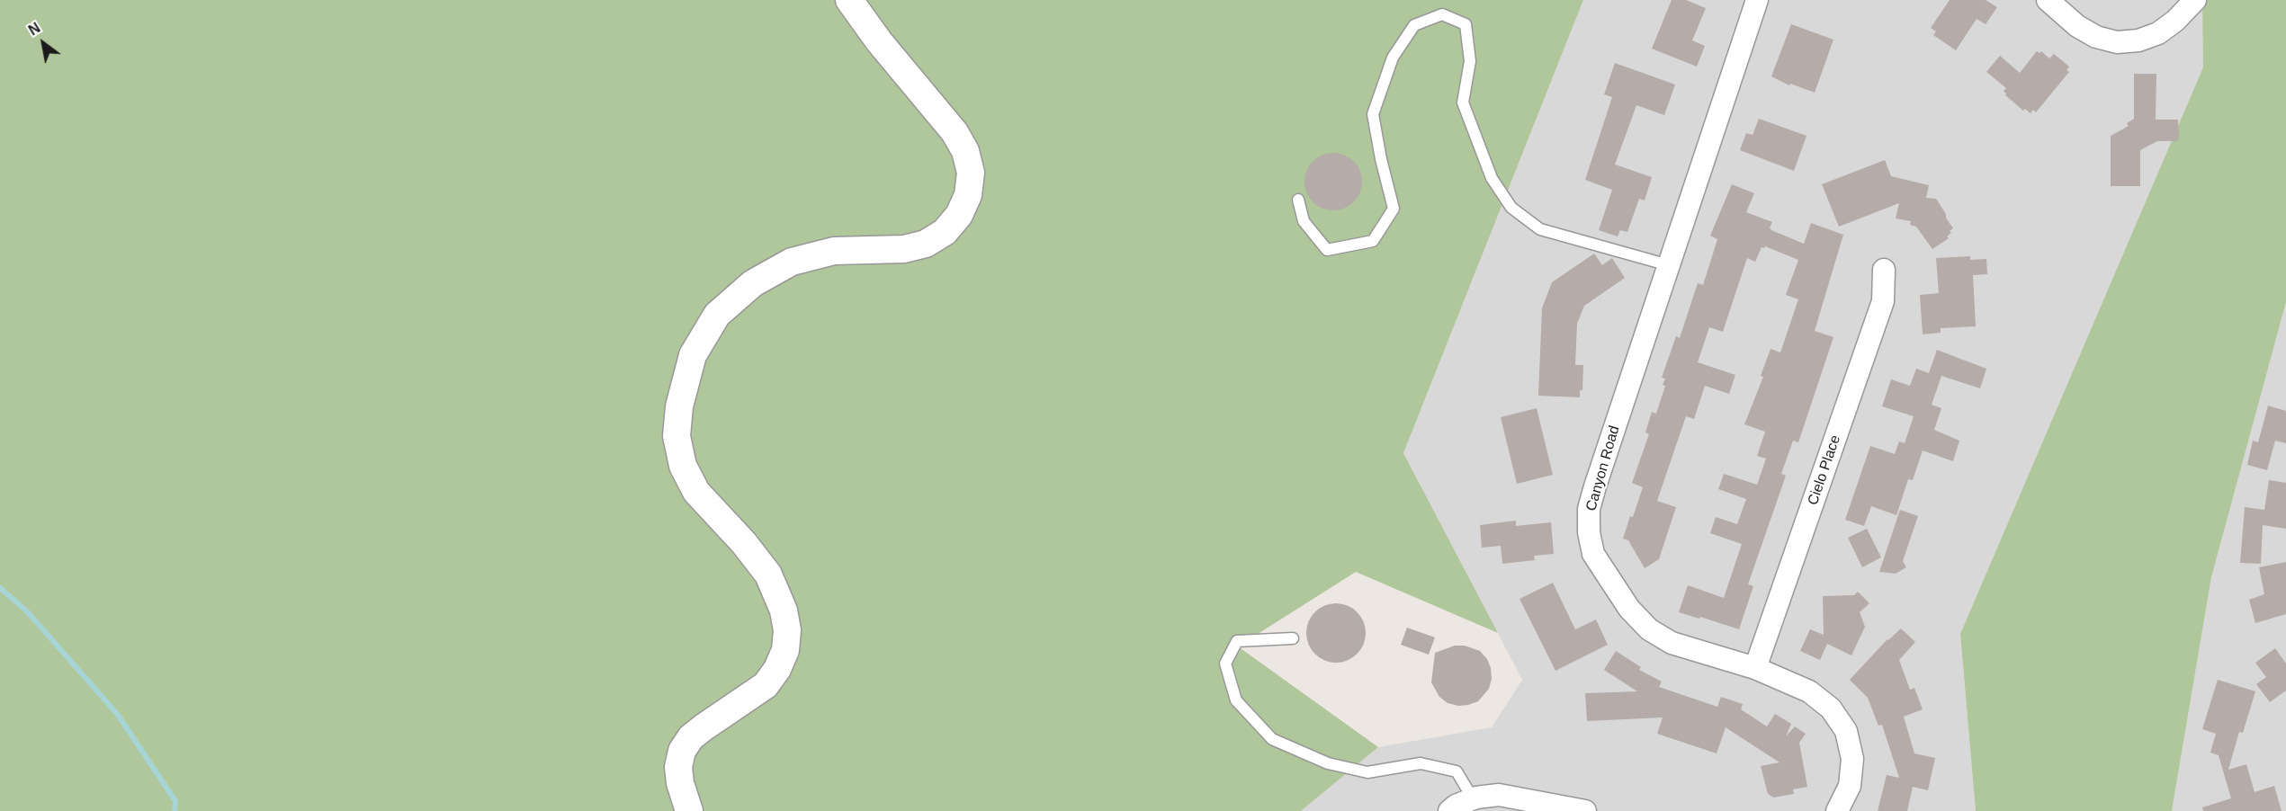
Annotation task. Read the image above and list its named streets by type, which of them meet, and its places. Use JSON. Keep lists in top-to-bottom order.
{
  "streets": {
    "street": ["Canyon Road", "Cielo Place"]
  },
  "crossings": [
    ["Canyon Road", "Cielo Place"]
  ],
  "north": "top left"
}
